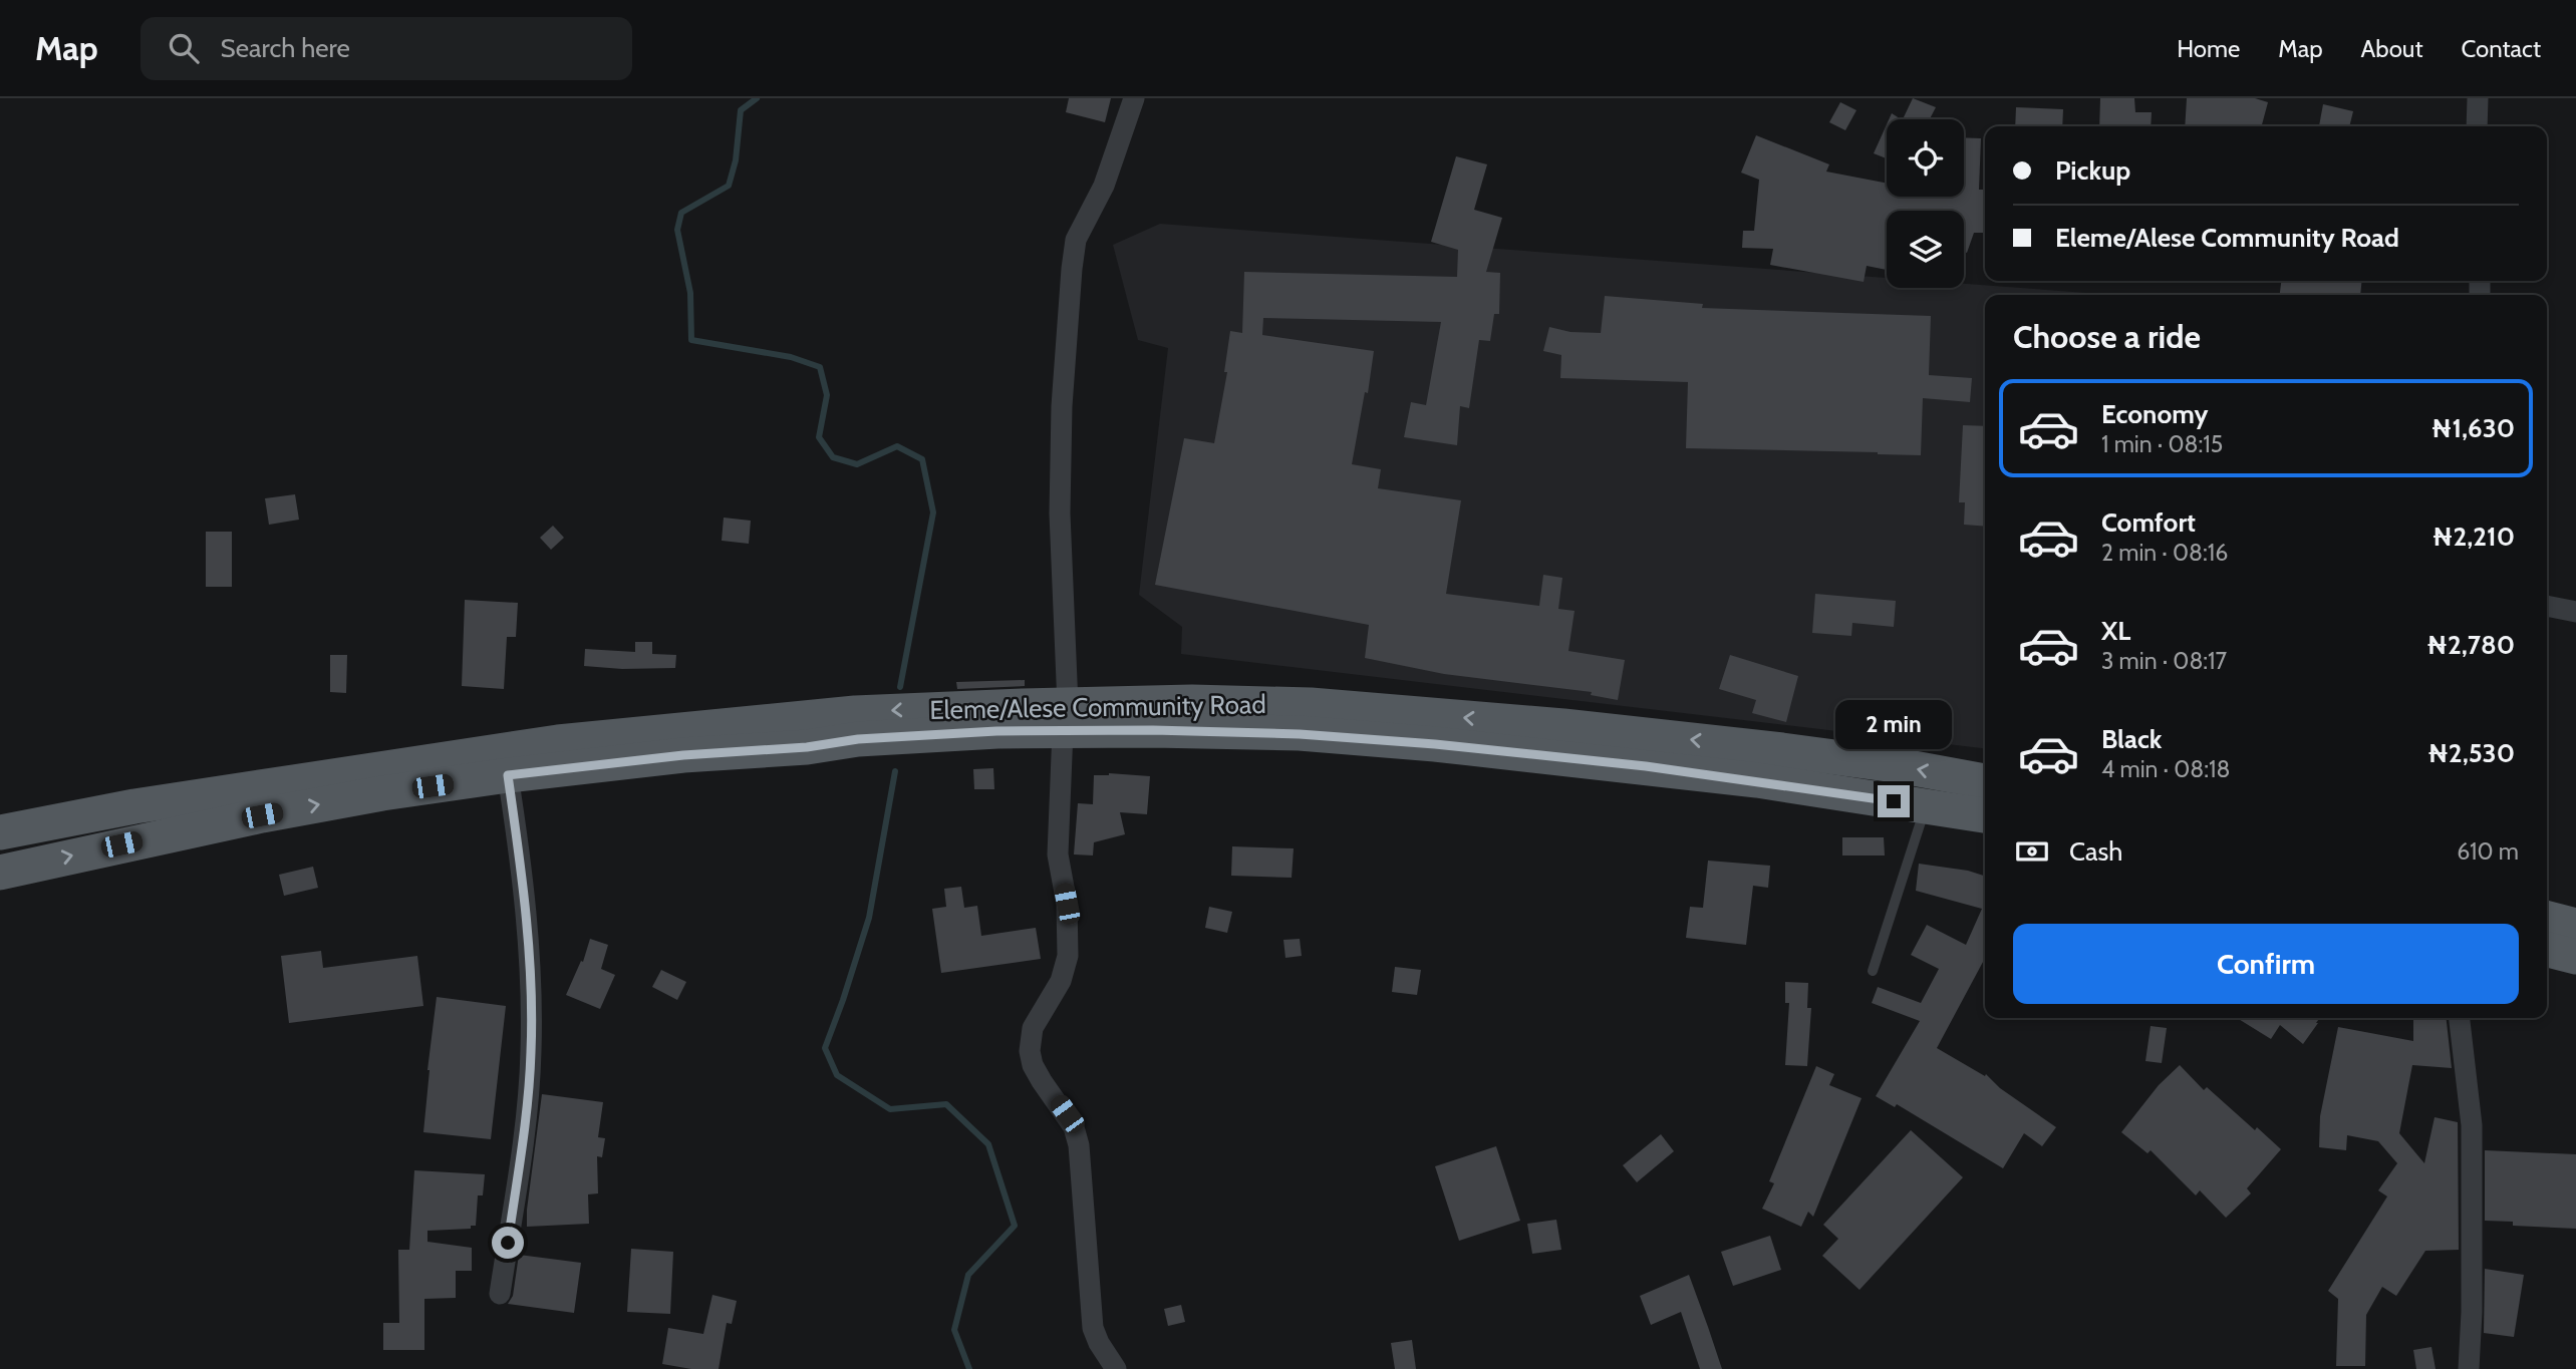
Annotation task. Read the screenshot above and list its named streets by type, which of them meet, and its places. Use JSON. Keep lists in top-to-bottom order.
{
  "streets": {
    "main road": ["Eleme/Alese Community Road"]
  },
  "page": {
    "header": "Map",
    "search": "Search here",
    "nav": [
      "Home",
      "Map",
      "About",
      "Contact"
    ],
    "banner": ["Pickup", "Eleme/Alese Community Road"],
    "heading": "Choose a ride",
    "list": [
      {
        "name": "Economy",
        "note": "1 min · 08:15",
        "value": "₦1,630"
      },
      {
        "name": "Comfort",
        "note": "2 min · 08:16",
        "value": "₦2,210"
      },
      {
        "name": "XL",
        "note": "3 min · 08:17",
        "value": "₦2,780"
      },
      {
        "name": "Black",
        "note": "4 min · 08:18",
        "value": "₦2,530"
      }
    ],
    "bubble": "2 min",
    "pay": ["Cash", "610 m"],
    "buttons": "Confirm"
  }
}
